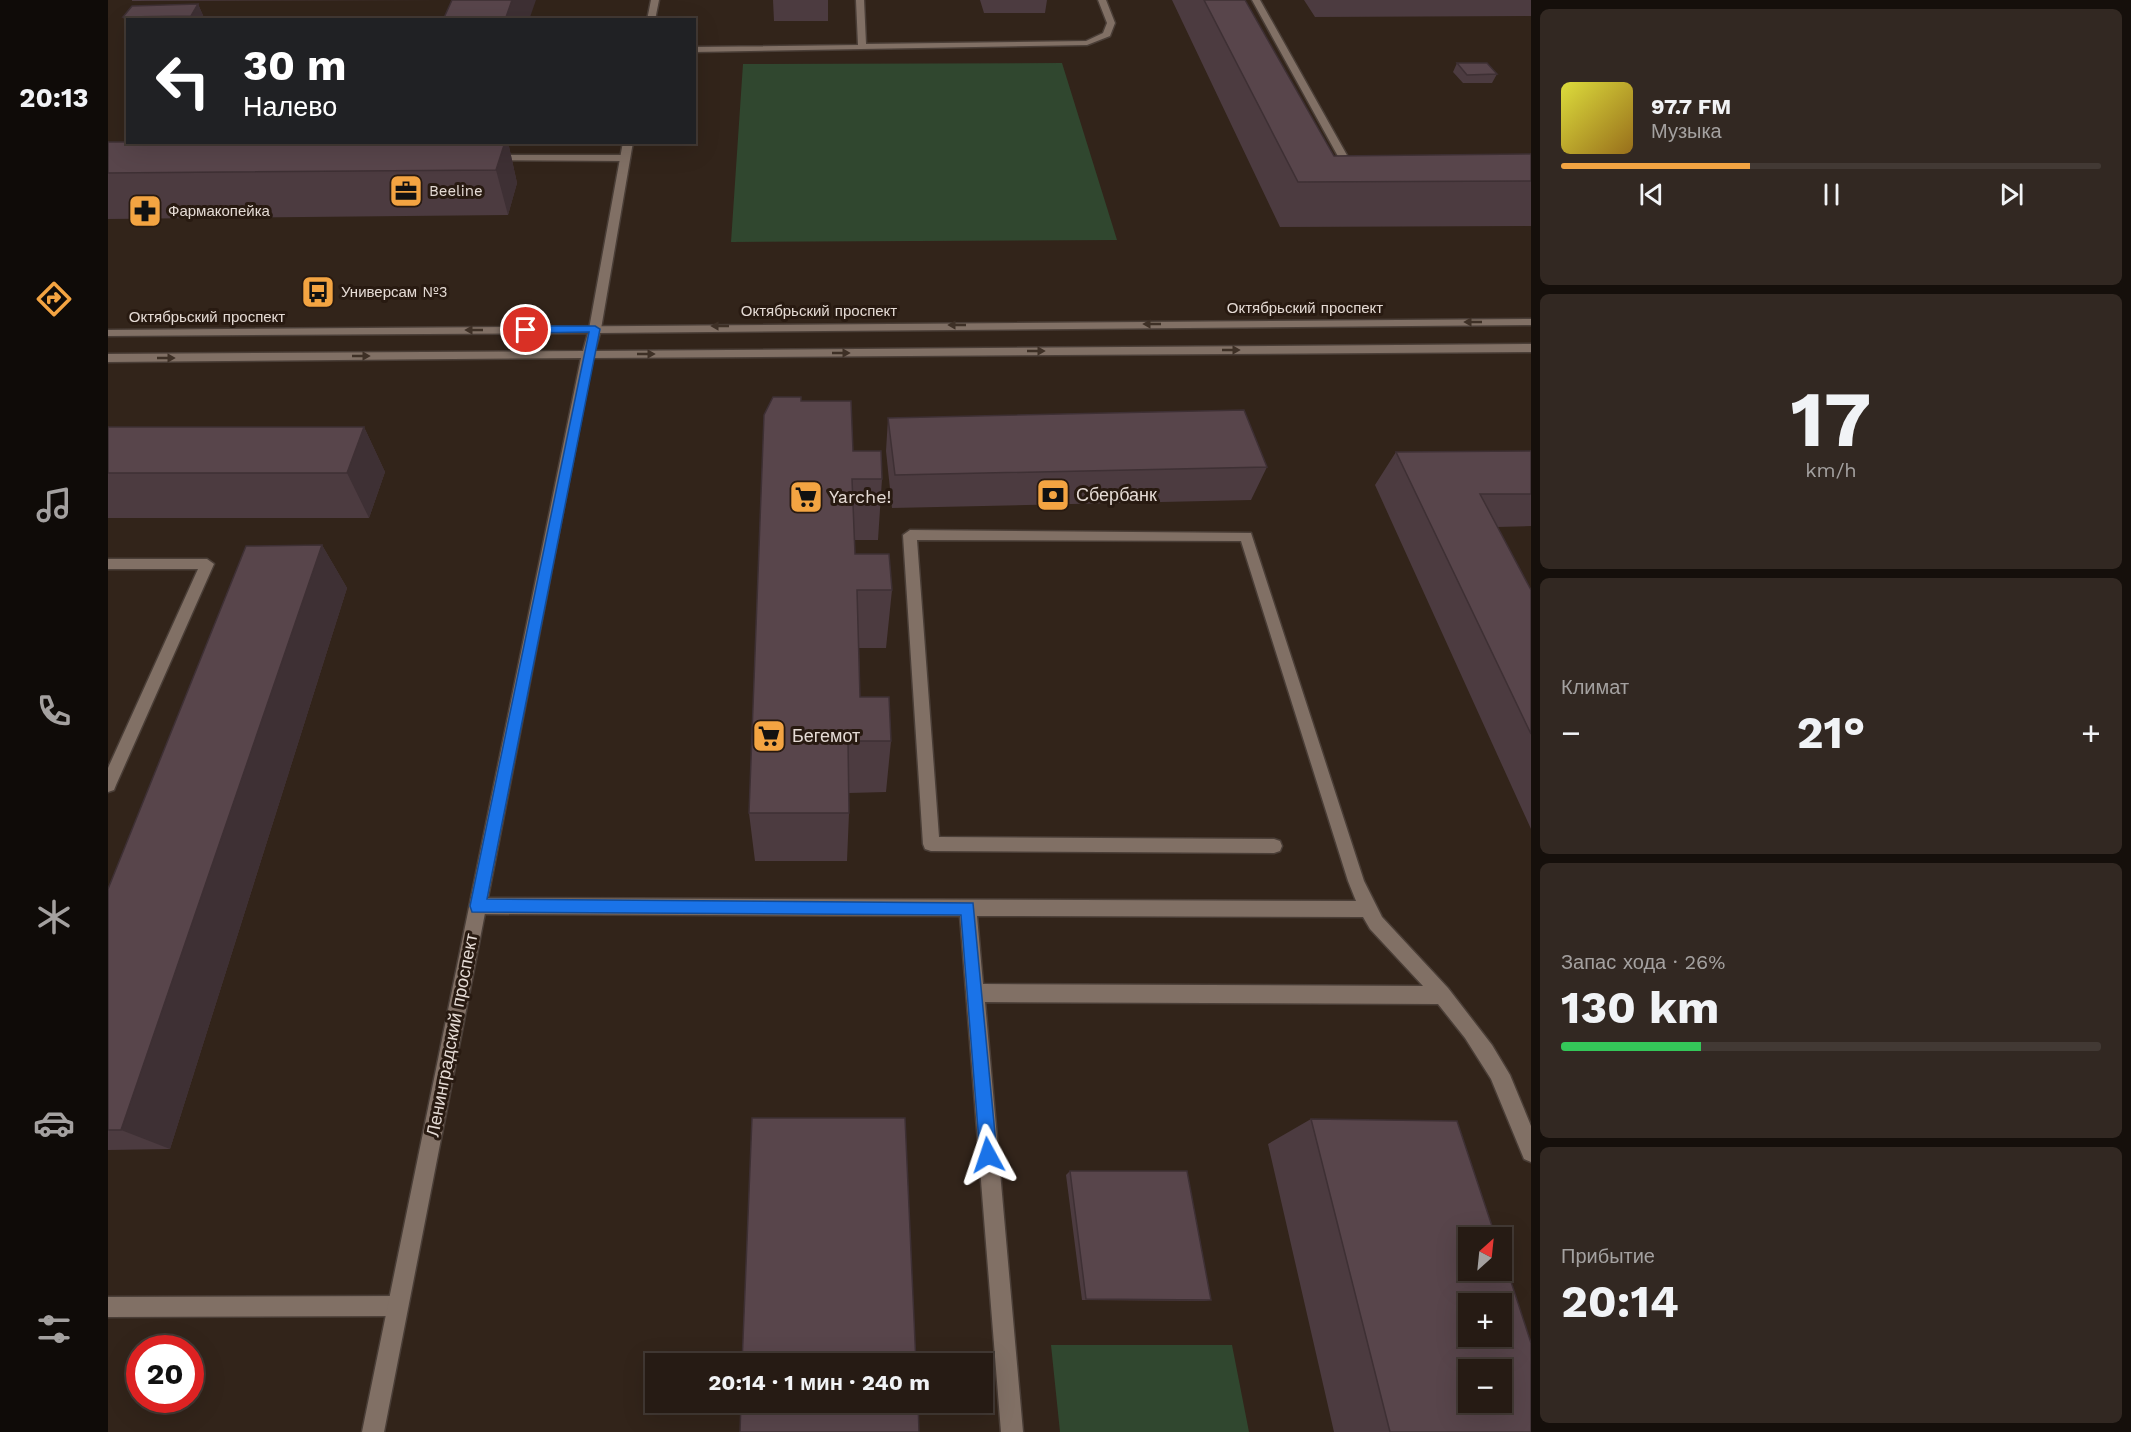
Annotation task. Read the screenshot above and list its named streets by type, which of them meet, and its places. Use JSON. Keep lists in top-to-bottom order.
{
  "streets": {
    "main road": ["Октябрьский проспект", "Ленинградский проспект"]
  },
  "crossings": [
    ["Октябрьский проспект", "Ленинградский проспект"]
  ],
  "places": {
    "office": ["Beeline"],
    "pharmacy": ["Фармакопейка"],
    "bus stop": ["Универсам №3"],
    "bank": ["Сбербанк"],
    "supermarket": ["Yarche!", "Бегемот"]
  },
  "north": "top right",
  "page": {
    "tabs": "20:13",
    "turn": ["30 m", "Налево"],
    "song": ["97.7 FM", "Музыка"],
    "tile": [
      ["17", "km/h"],
      "Климат",
      ["Запас хода · 26%", "130 km"],
      ["Прибытие", "20:14"]
    ],
    "heat": ["−", "21°", "+"],
    "map_buttons": ["+", "−"],
    "limit": "20",
    "trip": "20:14 · 1 мин · 240 m"
  }
}
